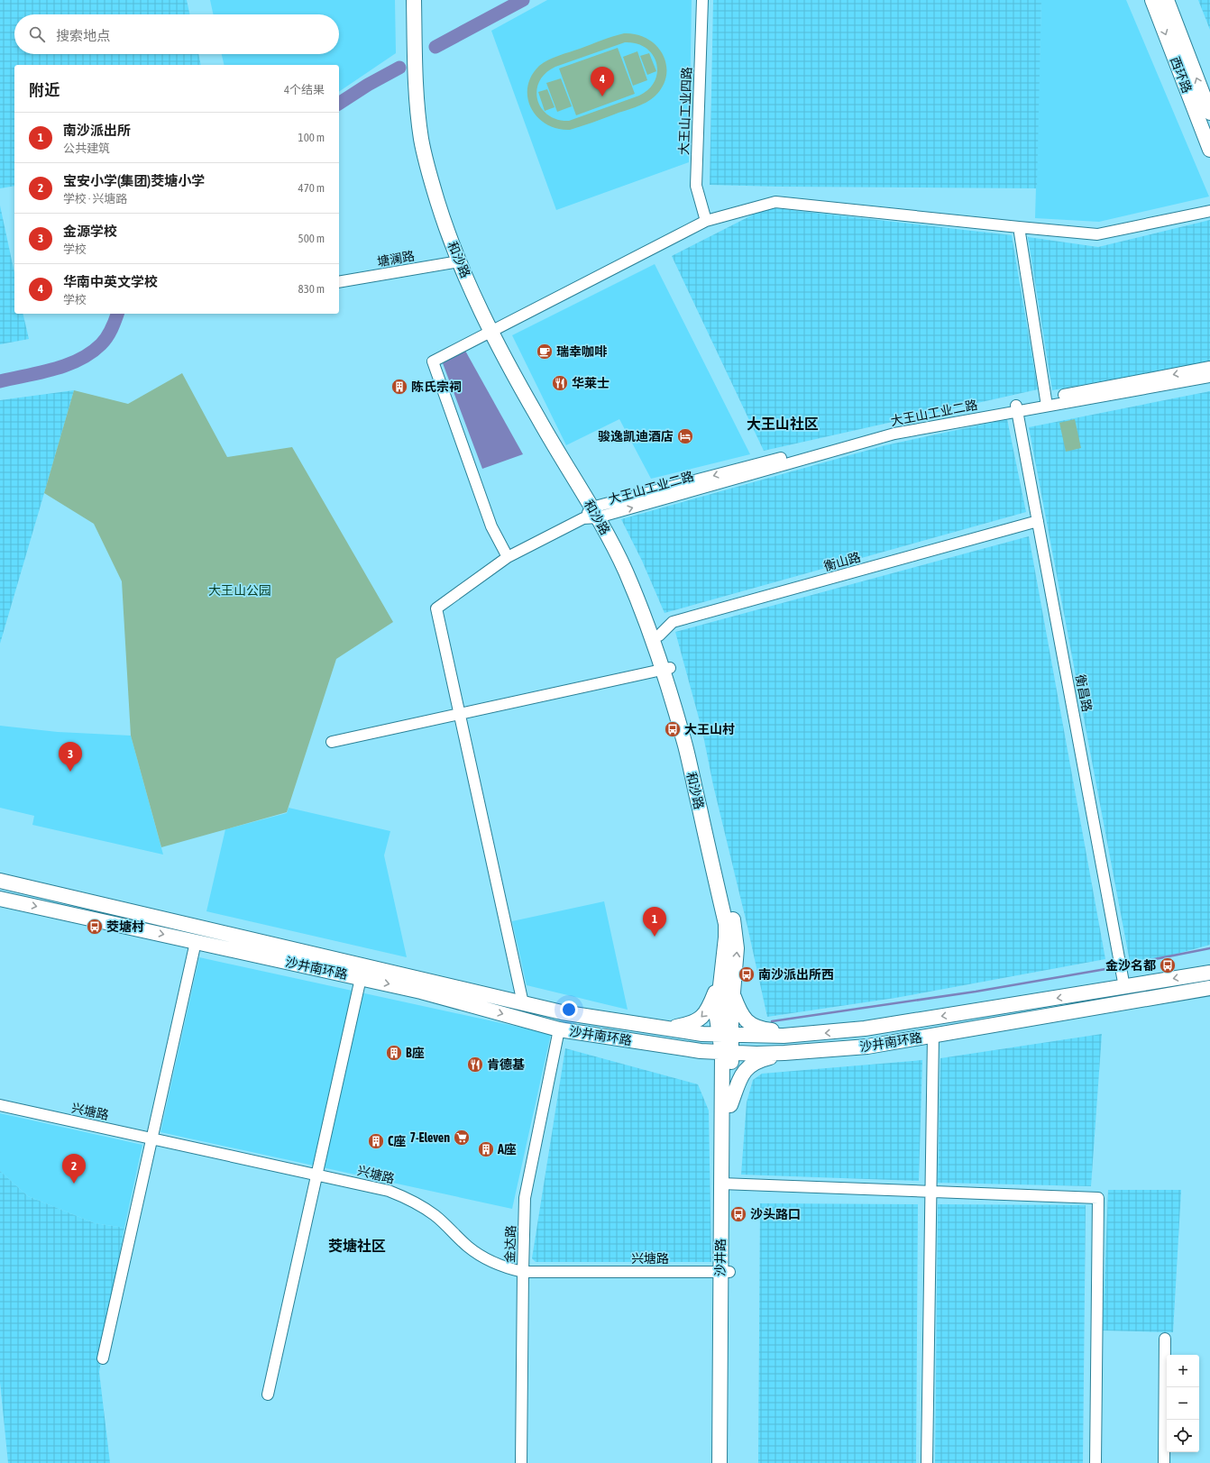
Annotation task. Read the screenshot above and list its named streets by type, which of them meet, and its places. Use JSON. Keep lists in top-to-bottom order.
{
  "streets": {
    "main road": [
      "西环路",
      "和沙路",
      "沙井南环路",
      "沙井路"
    ],
    "street": [
      "大王山工业四路",
      "塘澜路",
      "大王山工业二路",
      "衡山路",
      "衡昌路",
      "兴塘路",
      "金达路"
    ]
  },
  "crossings": [
    ["塘澜路", "和沙路"],
    ["和沙路", "大王山工业二路"],
    ["和沙路", "衡山路"],
    ["和沙路", "沙井南环路"],
    ["和沙路", "沙井路"],
    ["大王山工业二路", "衡昌路"],
    ["衡山路", "衡昌路"],
    ["衡昌路", "沙井南环路"],
    ["沙井南环路", "金达路"],
    ["沙井南环路", "沙井路"],
    ["兴塘路", "金达路"],
    ["兴塘路", "沙井路"]
  ],
  "districts": ["大王山社区", "茭塘社区"],
  "parks": ["大王山公园"],
  "places": {
    "cafe": ["瑞幸咖啡"],
    "restaurant": ["华莱士", "肯德基"],
    "building": [
      "陈氏宗祠",
      "B座",
      "C座",
      "A座"
    ],
    "hotel": ["骏逸凯迪酒店"],
    "bus stop": [
      "大王山村",
      "茭塘村",
      "金沙名都",
      "南沙派出所西",
      "沙头路口"
    ],
    "supermarket": ["7-Eleven"]
  },
  "page": {
    "search": "搜索地点",
    "heading": ["附近", "4个结果"],
    "pins": [
      "4",
      "3",
      "1",
      "2"
    ],
    "list": [
      {
        "mark": "1",
        "name": "南沙派出所",
        "note": "公共建筑",
        "value": "100 m"
      },
      {
        "mark": "2",
        "name": "宝安小学(集团)茭塘小学",
        "note": "学校 · 兴塘路",
        "value": "470 m"
      },
      {
        "mark": "3",
        "name": "金源学校",
        "note": "学校",
        "value": "500 m"
      },
      {
        "mark": "4",
        "name": "华南中英文学校",
        "note": "学校",
        "value": "830 m"
      }
    ],
    "map_buttons": ["+", "−"]
  }
}
